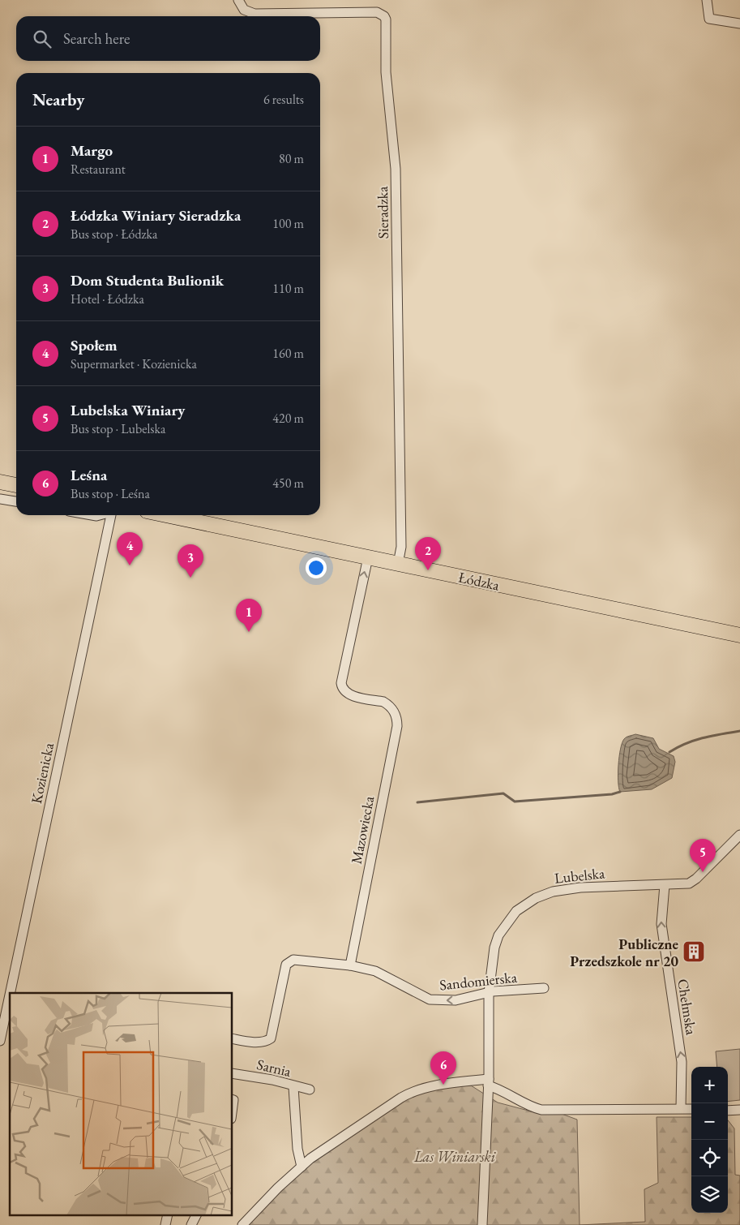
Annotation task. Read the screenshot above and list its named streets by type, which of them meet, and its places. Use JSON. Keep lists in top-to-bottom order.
{
  "streets": {
    "main road": ["Łódzka"],
    "street": [
      "Sieradzka",
      "Kozienicka",
      "Mazowiecka",
      "Lubelska",
      "Sandomierska",
      "Chełmska",
      "Sarnia"
    ]
  },
  "crossings": [
    ["Sieradzka", "Łódzka"],
    ["Łódzka", "Mazowiecka"],
    ["Mazowiecka", "Sandomierska"],
    ["Lubelska", "Sandomierska"],
    ["Lubelska", "Chełmska"]
  ],
  "one_way": ["Mazowiecka", "Sandomierska", "Chełmska"],
  "parks": ["Las Winiarski"],
  "places": {
    "building": ["Publiczne Przedszkole nr 20"]
  },
  "page": {
    "search": "Search here",
    "heading": ["Nearby", "6 results"],
    "list": [
      {
        "mark": "1",
        "name": "Margo",
        "note": "Restaurant",
        "value": "80 m"
      },
      {
        "mark": "2",
        "name": "Łódzka Winiary Sieradzka",
        "note": "Bus stop · Łódzka",
        "value": "100 m"
      },
      {
        "mark": "3",
        "name": "Dom Studenta Bulionik",
        "note": "Hotel · Łódzka",
        "value": "110 m"
      },
      {
        "mark": "4",
        "name": "Społem",
        "note": "Supermarket · Kozienicka",
        "value": "160 m"
      },
      {
        "mark": "5",
        "name": "Lubelska Winiary",
        "note": "Bus stop · Lubelska",
        "value": "420 m"
      },
      {
        "mark": "6",
        "name": "Leśna",
        "note": "Bus stop · Leśna",
        "value": "450 m"
      }
    ],
    "pins": [
      "4",
      "2",
      "3",
      "1",
      "5",
      "6"
    ],
    "map_buttons": ["+", "−"]
  }
}
